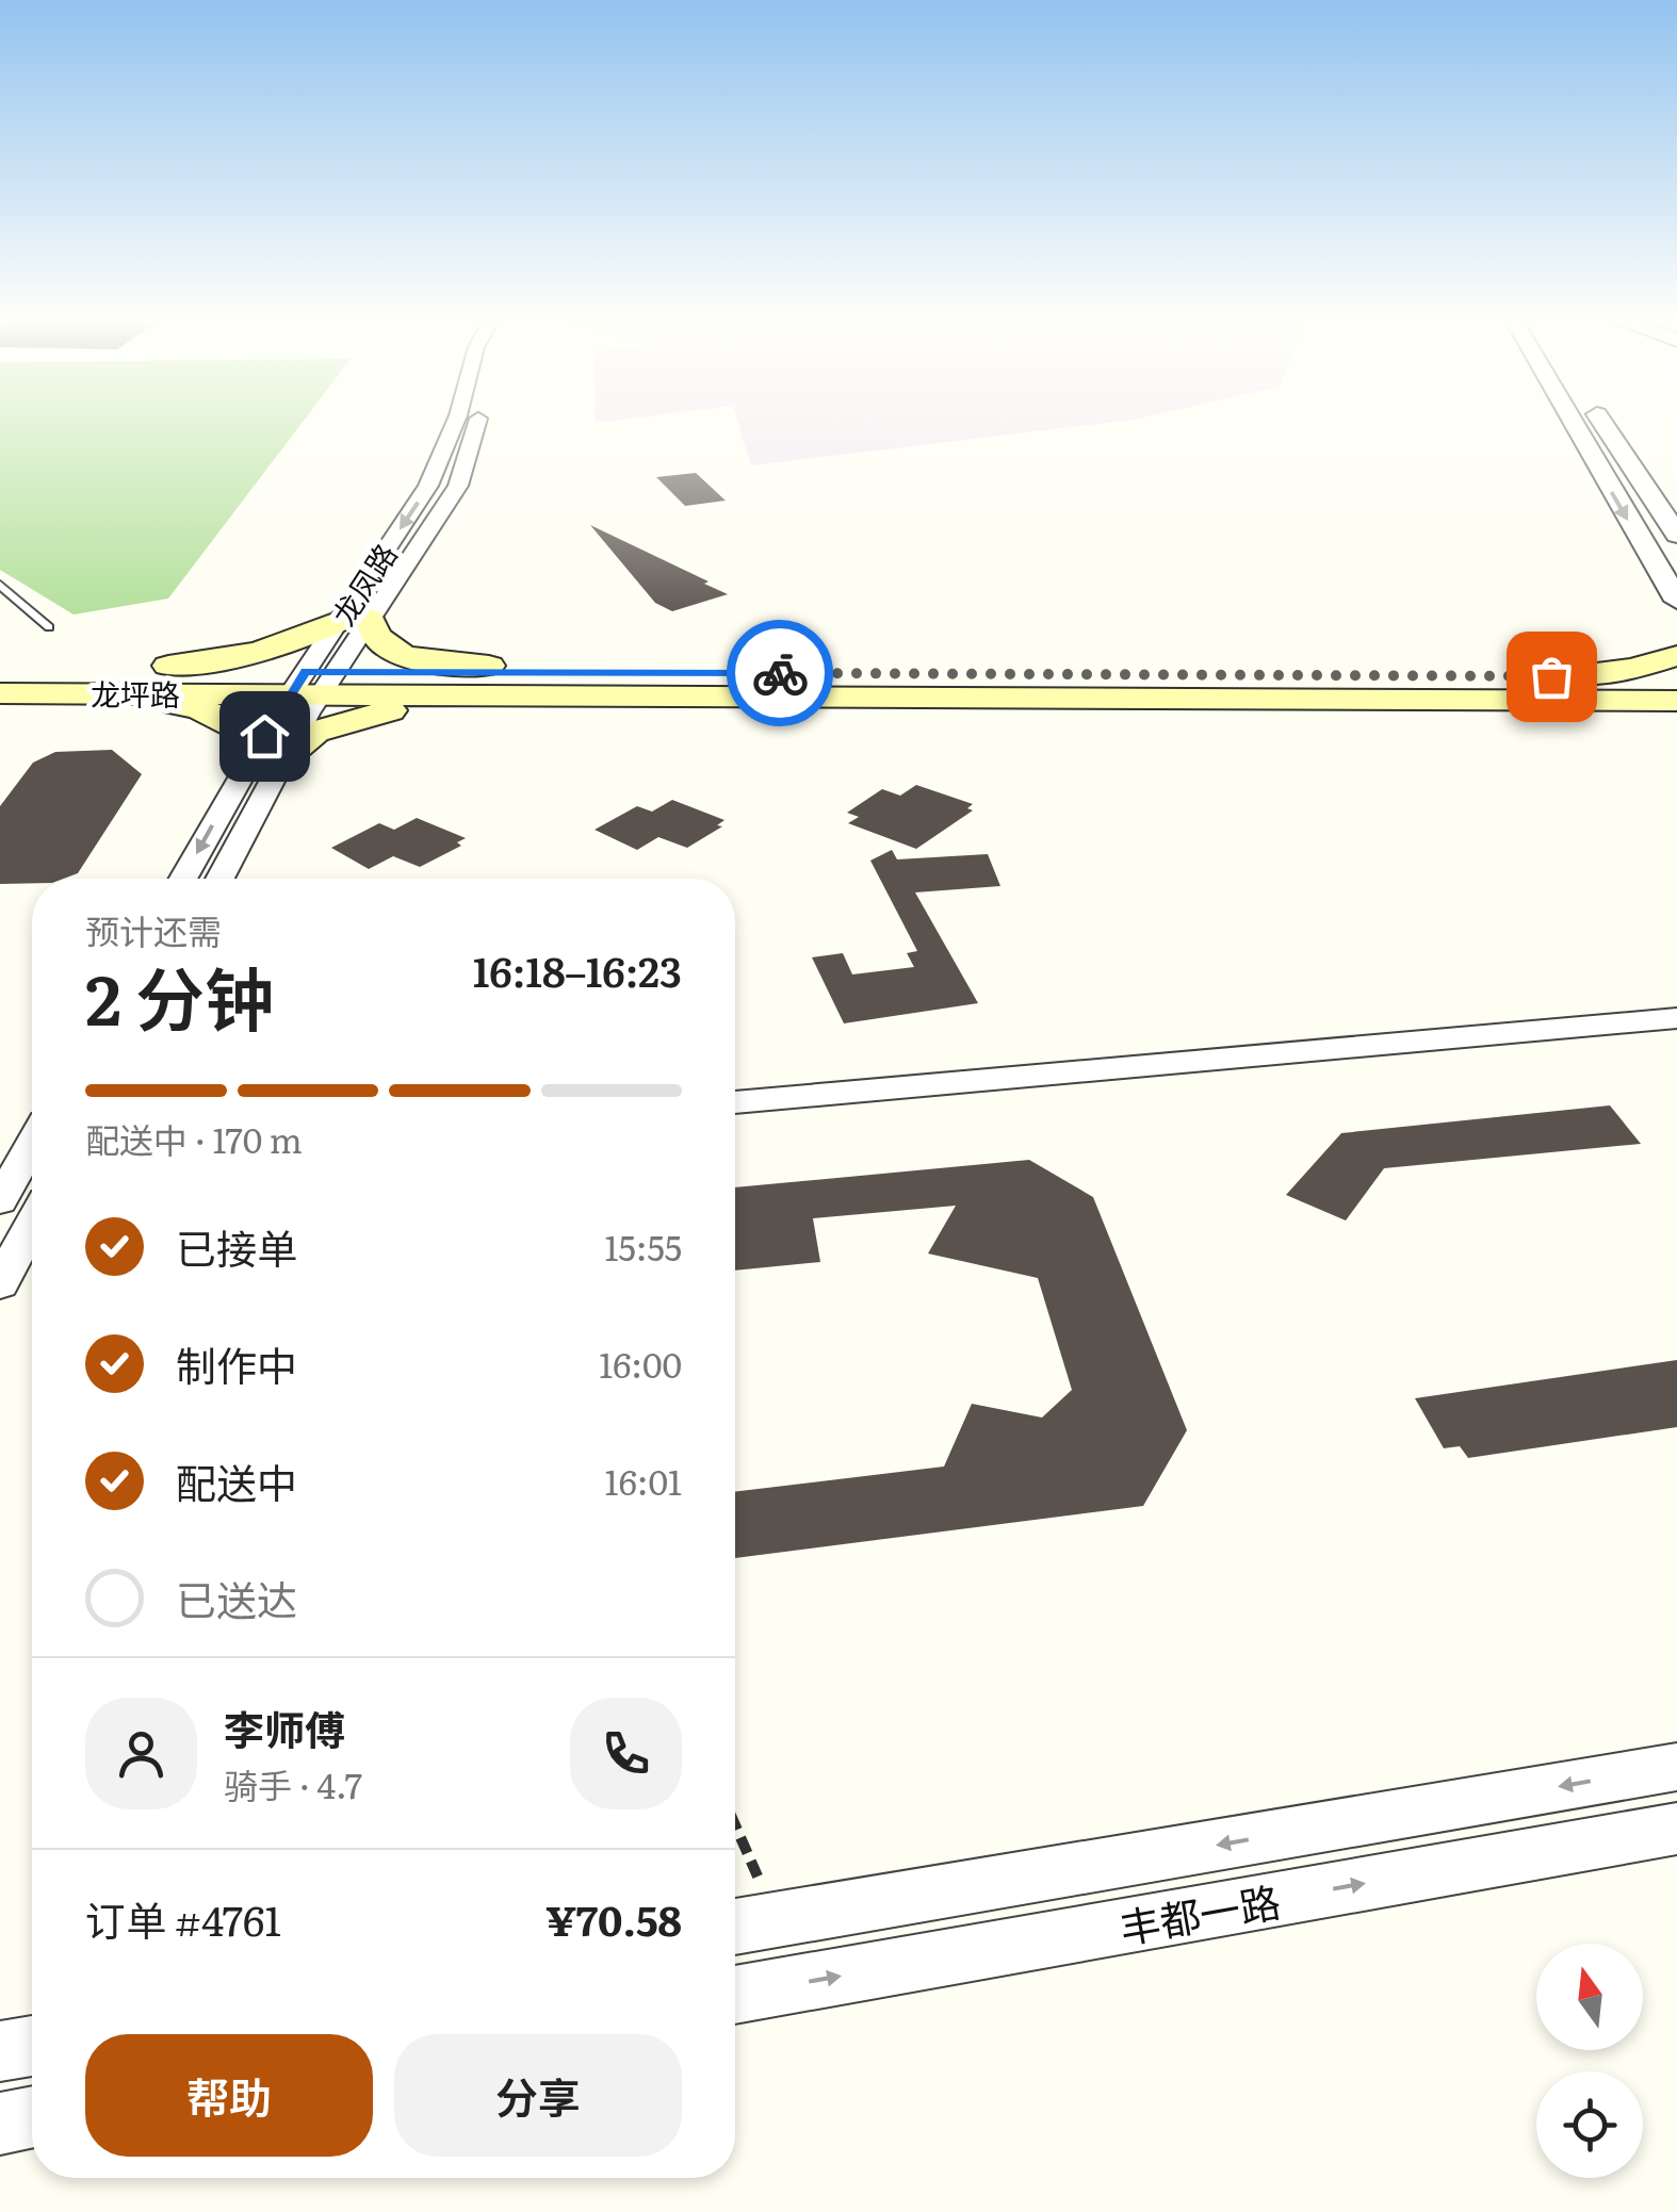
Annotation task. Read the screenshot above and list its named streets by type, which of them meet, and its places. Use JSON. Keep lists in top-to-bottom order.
{
  "streets": {
    "main road": ["龙坪路"],
    "street": ["龙凤路", "丰都一路"]
  },
  "crossings": [
    ["龙凤路", "龙坪路"]
  ],
  "north": "top",
  "page": {
    "heading": ["2 分钟", "预计还需", "16:18–16:23"],
    "panel": [
      "李师傅",
      "骑手 · 4.7",
      "订单 #4761",
      "¥70.58"
    ],
    "bar": "配送中 · 170 m",
    "list": [
      ["已接单", "15:55"],
      ["制作中", "16:00"],
      ["配送中", "16:01"],
      "已送达"
    ],
    "buttons": ["帮助", "分享"]
  }
}
